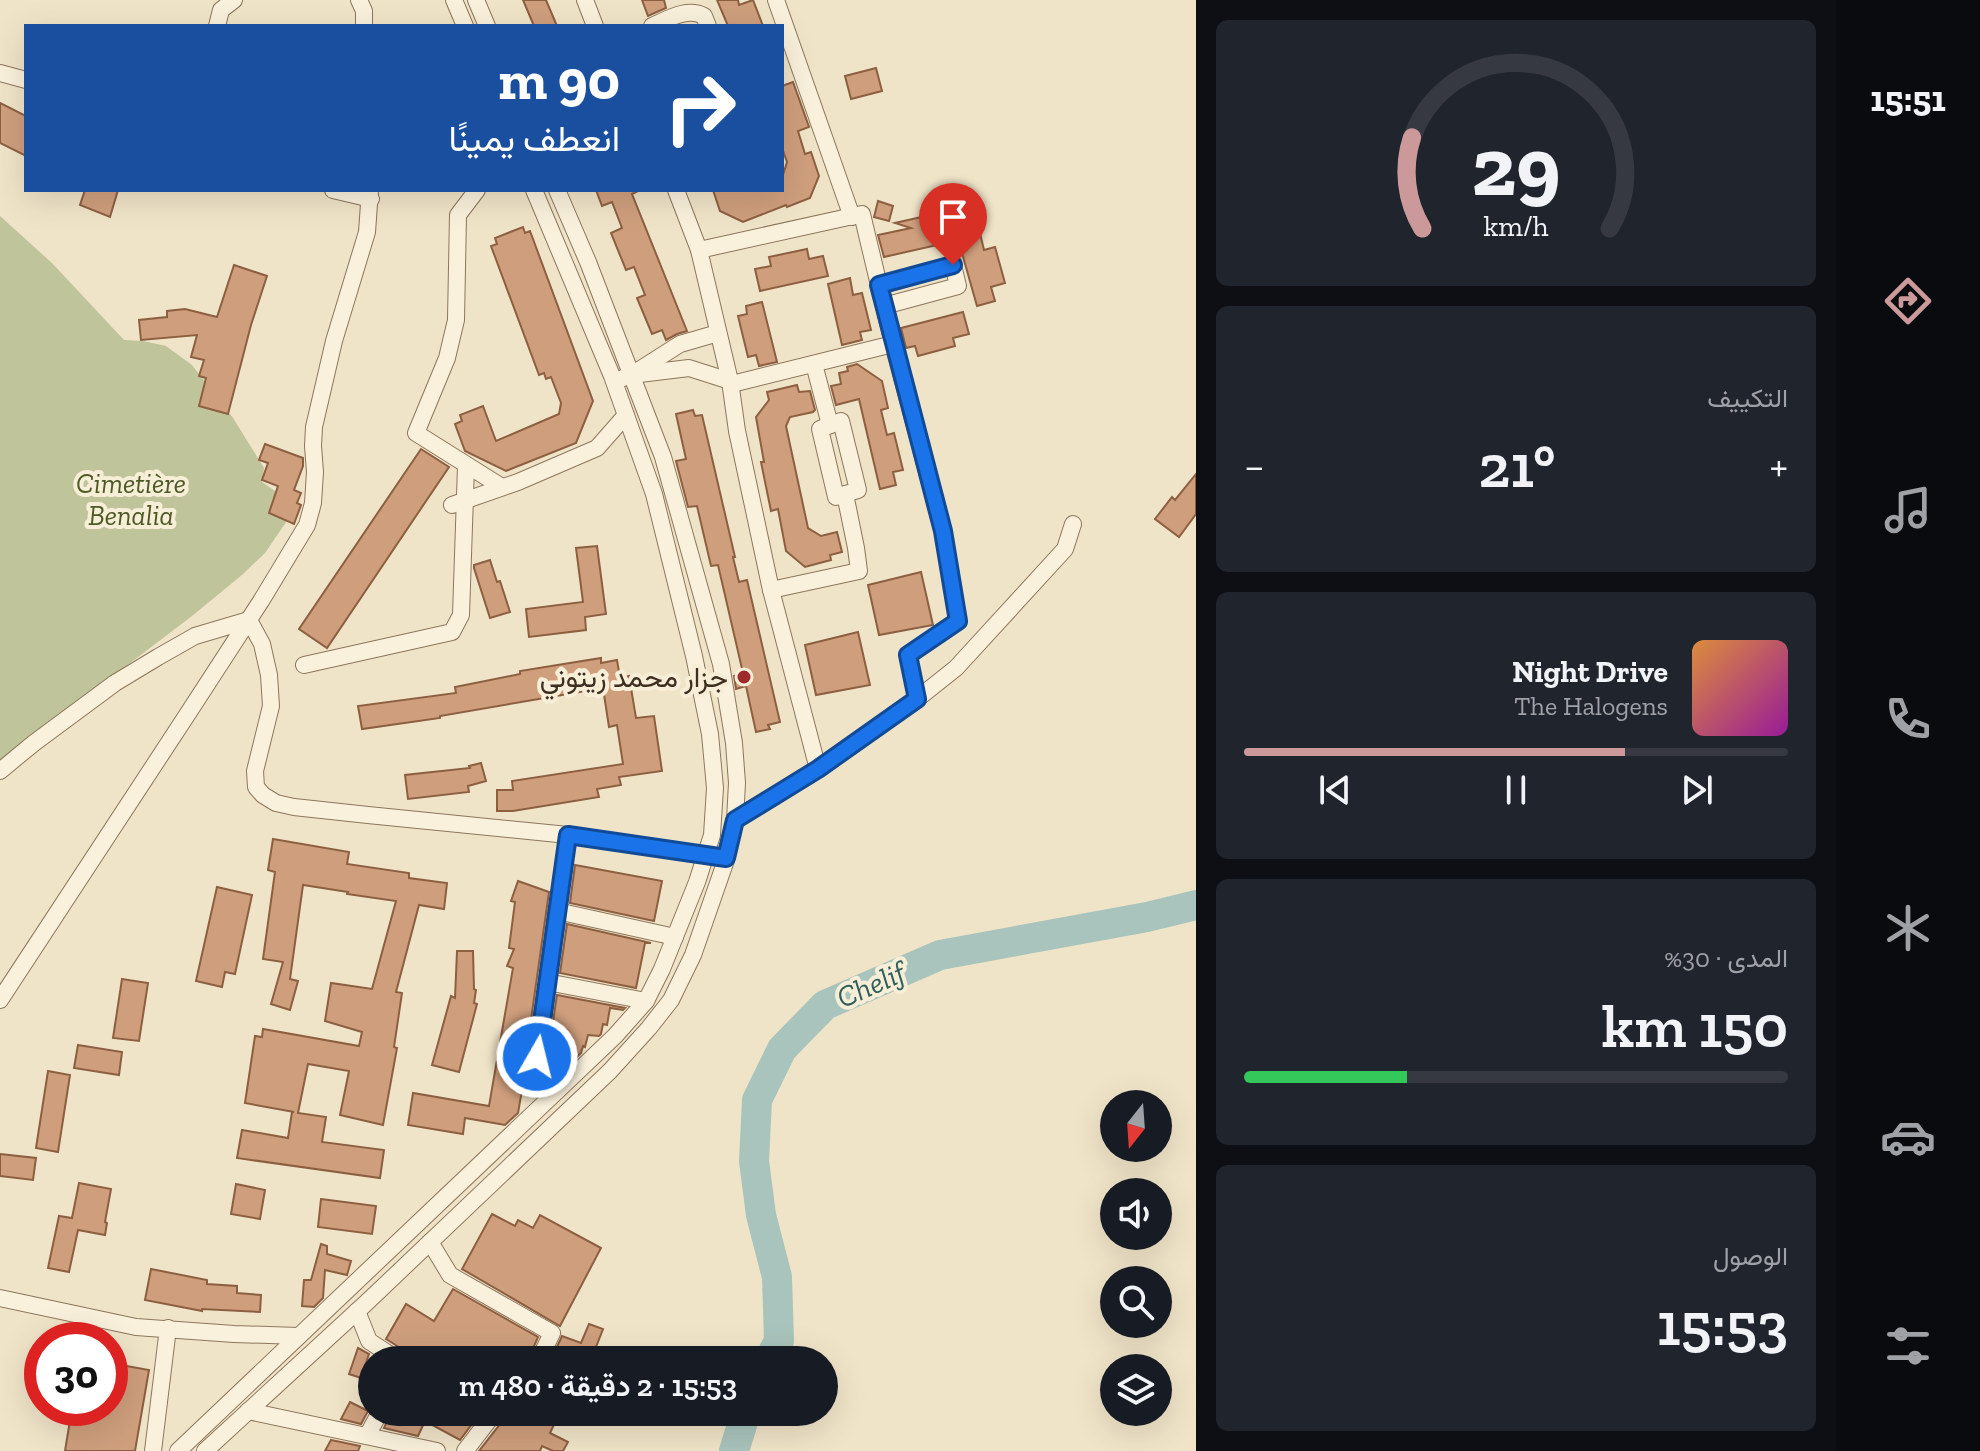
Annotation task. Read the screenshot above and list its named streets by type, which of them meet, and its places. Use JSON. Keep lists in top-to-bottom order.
{
  "water": ["Chelif"],
  "parks": ["Cimetière Benalia"],
  "places": ["جزار محمد زيتوني"],
  "north": "bottom",
  "page": {
    "tabs": "15:51",
    "turn": ["90 m", "انعطف يمينًا"],
    "tile": [
      "التكييف",
      ["المدى · 30%", "150 km"],
      ["الوصول", "15:53"]
    ],
    "heat": ["−", "21°", "+"],
    "song": ["Night Drive", "The Halogens"],
    "limit": "30",
    "trip": "15:53 · 2 دقيقة · 480 m",
    "gauge": ["29", "km/h"]
  }
}
